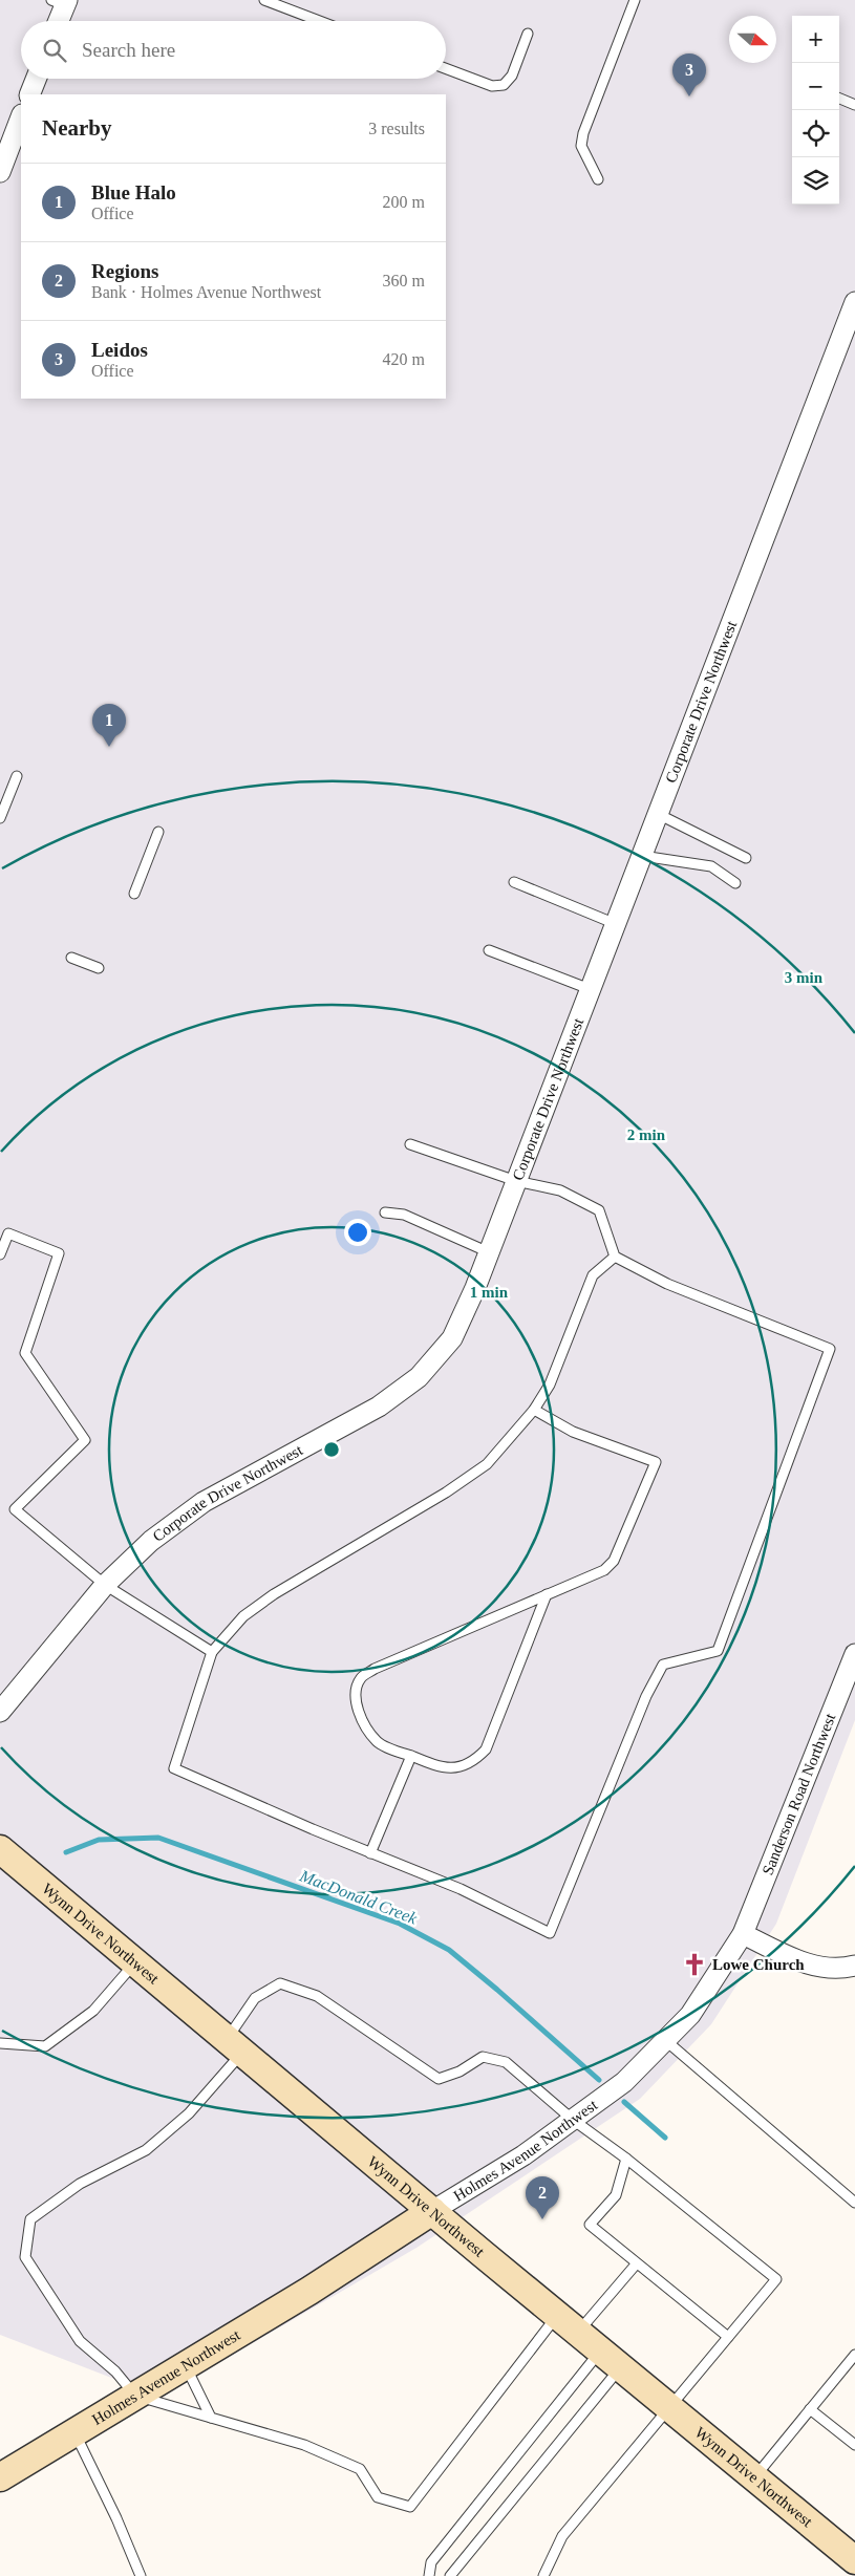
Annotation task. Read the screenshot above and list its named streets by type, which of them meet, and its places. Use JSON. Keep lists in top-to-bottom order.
{
  "streets": {
    "street": [
      "Corporate Drive Northwest",
      "Sanderson Road Northwest",
      "Wynn Drive Northwest",
      "Holmes Avenue Northwest"
    ]
  },
  "crossings": [
    ["Sanderson Road Northwest", "Holmes Avenue Northwest"],
    ["Wynn Drive Northwest", "Holmes Avenue Northwest"]
  ],
  "water": ["MacDonald Creek"],
  "places": {
    "church": ["Lowe Church"]
  },
  "north": "right",
  "page": {
    "map_buttons": ["+", "−"],
    "search": "Search here",
    "pins": ["3", "1", "2"],
    "heading": ["Nearby", "3 results"],
    "list": [
      {
        "mark": "1",
        "name": "Blue Halo",
        "note": "Office",
        "value": "200 m"
      },
      {
        "mark": "2",
        "name": "Regions",
        "note": "Bank · Holmes Avenue Northwest",
        "value": "360 m"
      },
      {
        "mark": "3",
        "name": "Leidos",
        "note": "Office",
        "value": "420 m"
      }
    ]
  },
  "rings": ["3 min", "2 min", "1 min"]
}
